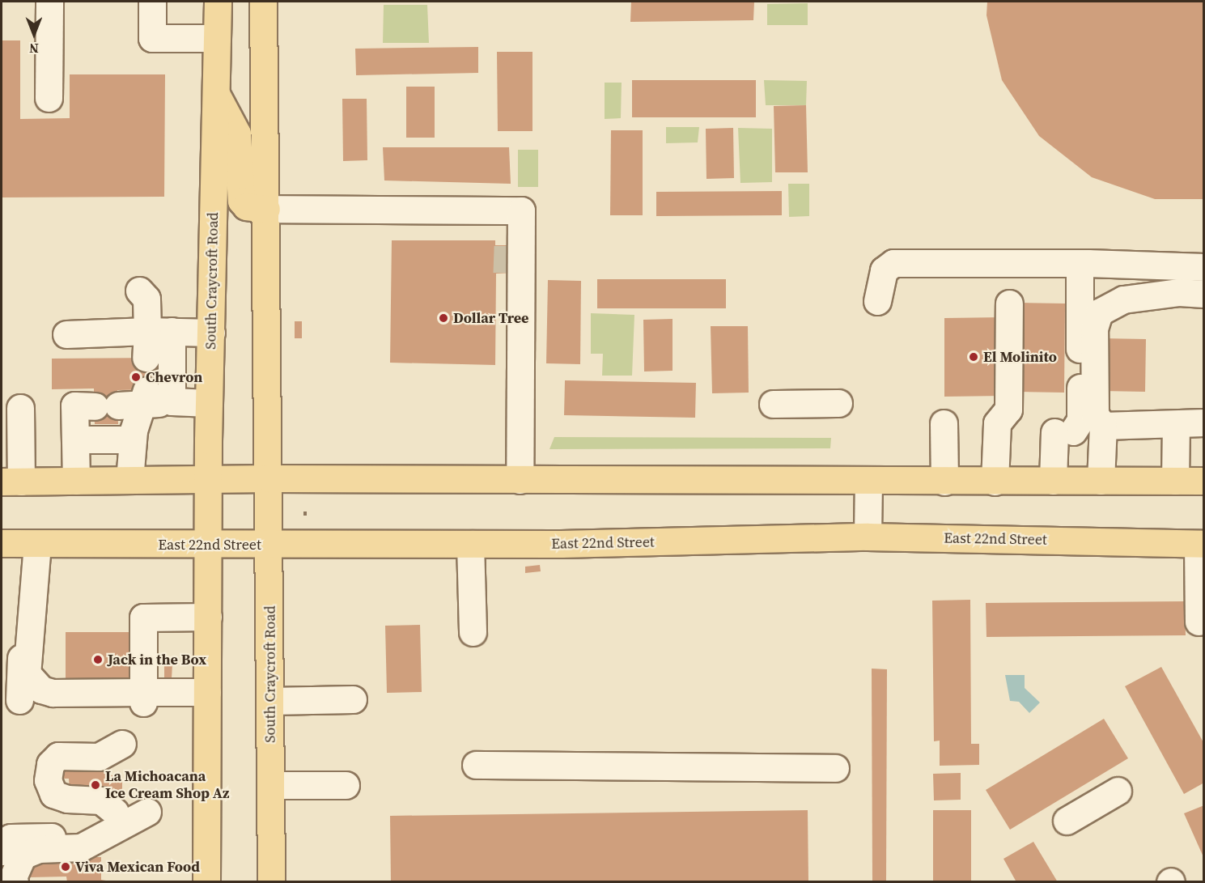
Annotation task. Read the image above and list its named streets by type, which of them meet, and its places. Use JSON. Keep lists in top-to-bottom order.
{
  "streets": {
    "main road": ["South Craycroft Road", "East 22nd Street"]
  },
  "crossings": [
    ["South Craycroft Road", "East 22nd Street"]
  ],
  "places": [
    "Dollar Tree",
    "El Molinito",
    "Chevron",
    "Jack in the Box",
    "La Michoacana Ice Cream Shop Az",
    "Viva Mexican Food"
  ],
  "north": "bottom"
}
